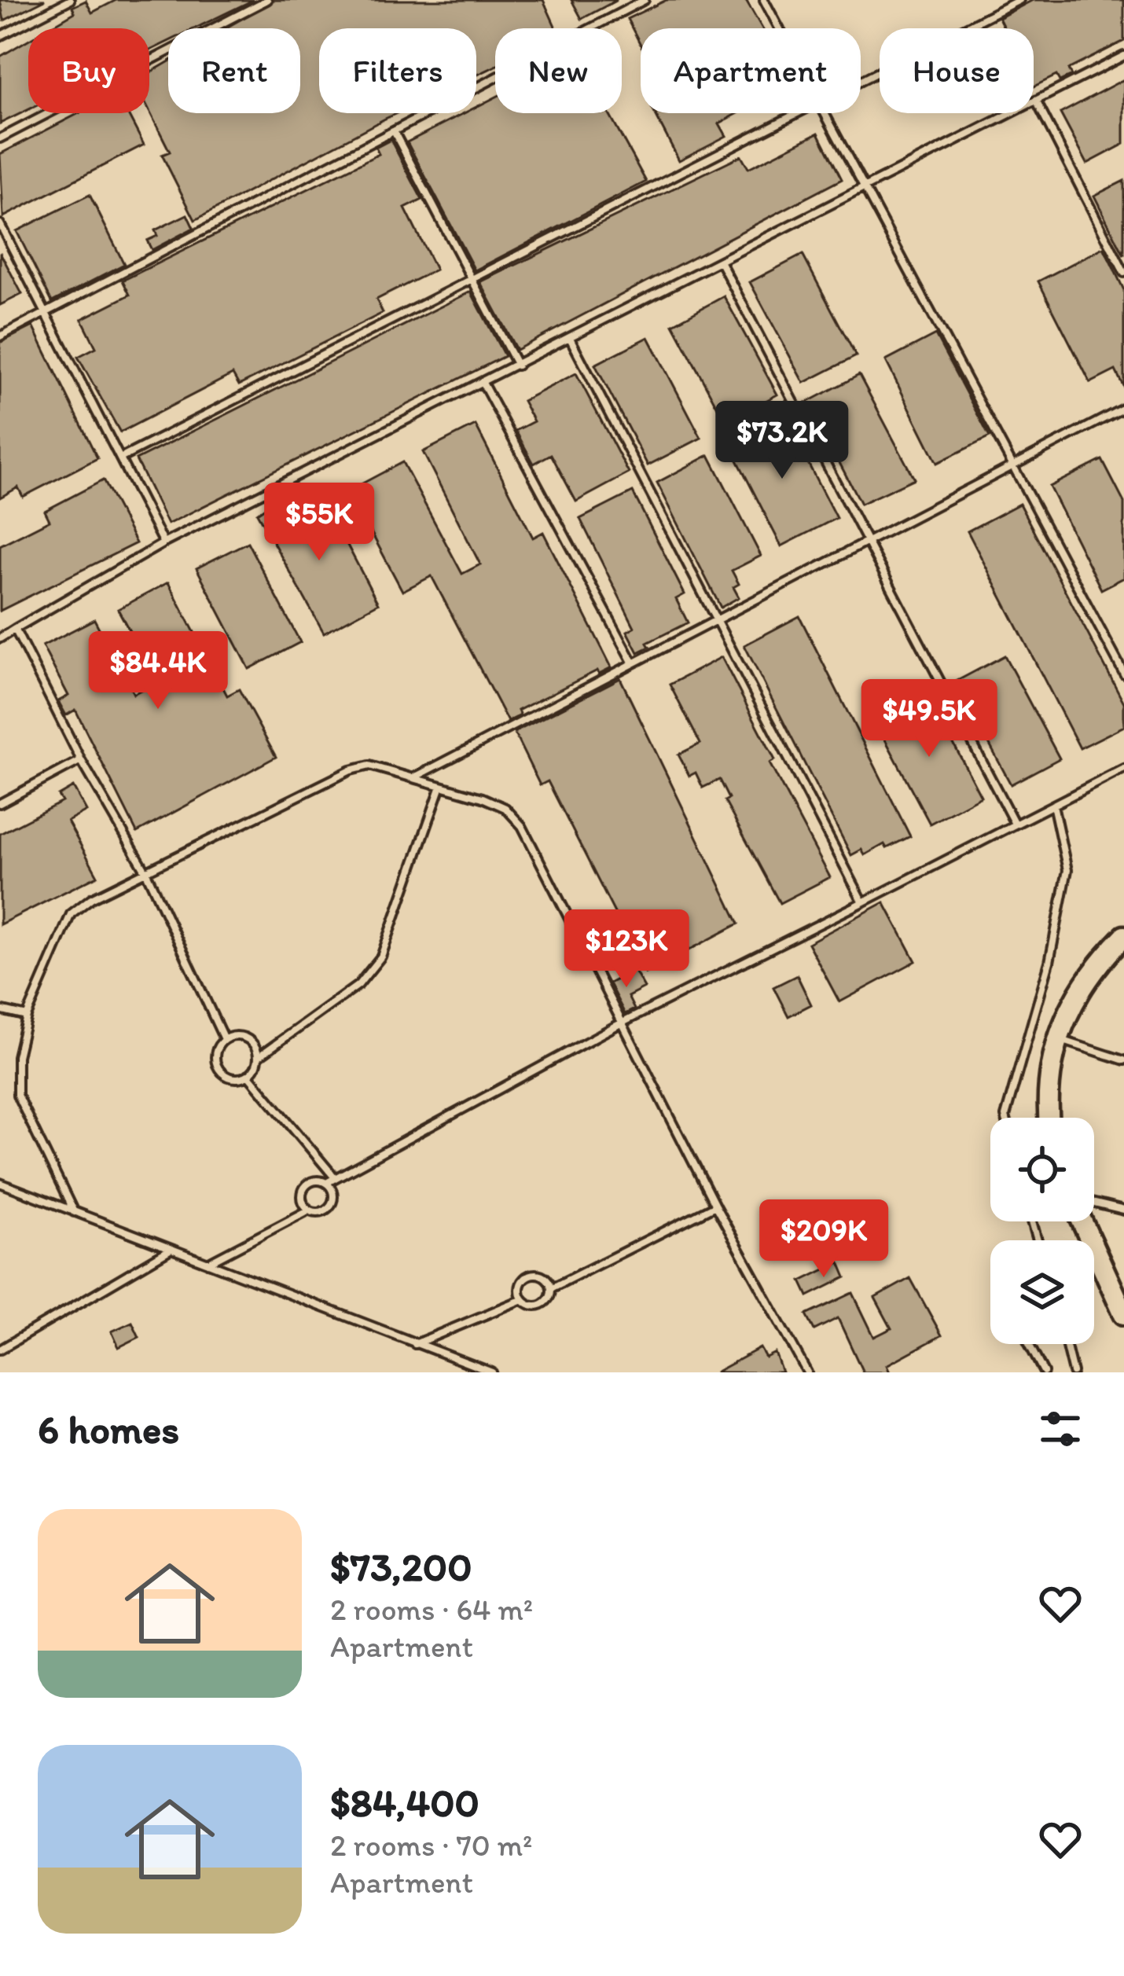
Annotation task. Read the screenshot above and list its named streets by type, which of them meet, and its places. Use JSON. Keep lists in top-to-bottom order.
{
  "page": {
    "chip": [
      "Buy",
      "Rent",
      "Filters",
      "New",
      "Apartment",
      "House"
    ],
    "price": [
      "$73.2K",
      "$55K",
      "$84.4K",
      "$49.5K",
      "$123K",
      "$209K"
    ],
    "heading": "6 homes",
    "list": [
      {
        "name": "$73,200",
        "note": "2 rooms · 64 m² · Apartment"
      },
      {
        "name": "$84,400",
        "note": "2 rooms · 70 m² · Apartment"
      }
    ]
  }
}
